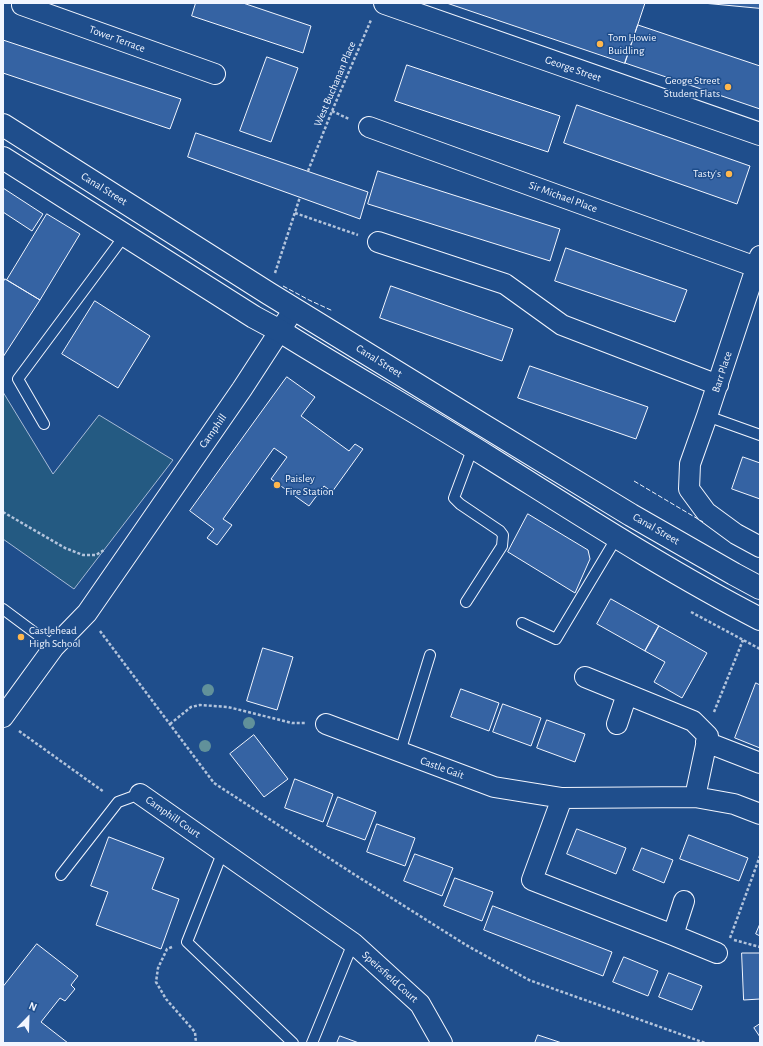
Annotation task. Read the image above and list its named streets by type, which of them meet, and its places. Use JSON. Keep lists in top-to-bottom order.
{
  "streets": {
    "main road": ["George Street", "Canal Street"],
    "street": [
      "Tower Terrace",
      "Sir Michael Place",
      "Barr Place",
      "Camphill",
      "Castle Gait",
      "Camphill Court",
      "Speirsfield Court"
    ],
    "path": ["West Buchanan Place"]
  },
  "crossings": [
    ["George Street", "West Buchanan Place"],
    ["Canal Street", "Camphill"],
    ["Sir Michael Place", "Barr Place"],
    ["Camphill Court", "Speirsfield Court"]
  ],
  "places": [
    "Tom Howie Buidling",
    "Geoge Street Student Flats",
    "Tasty's",
    "Paisley Fire Station",
    "Castlehead High School"
  ],
  "north": "top right"
}
